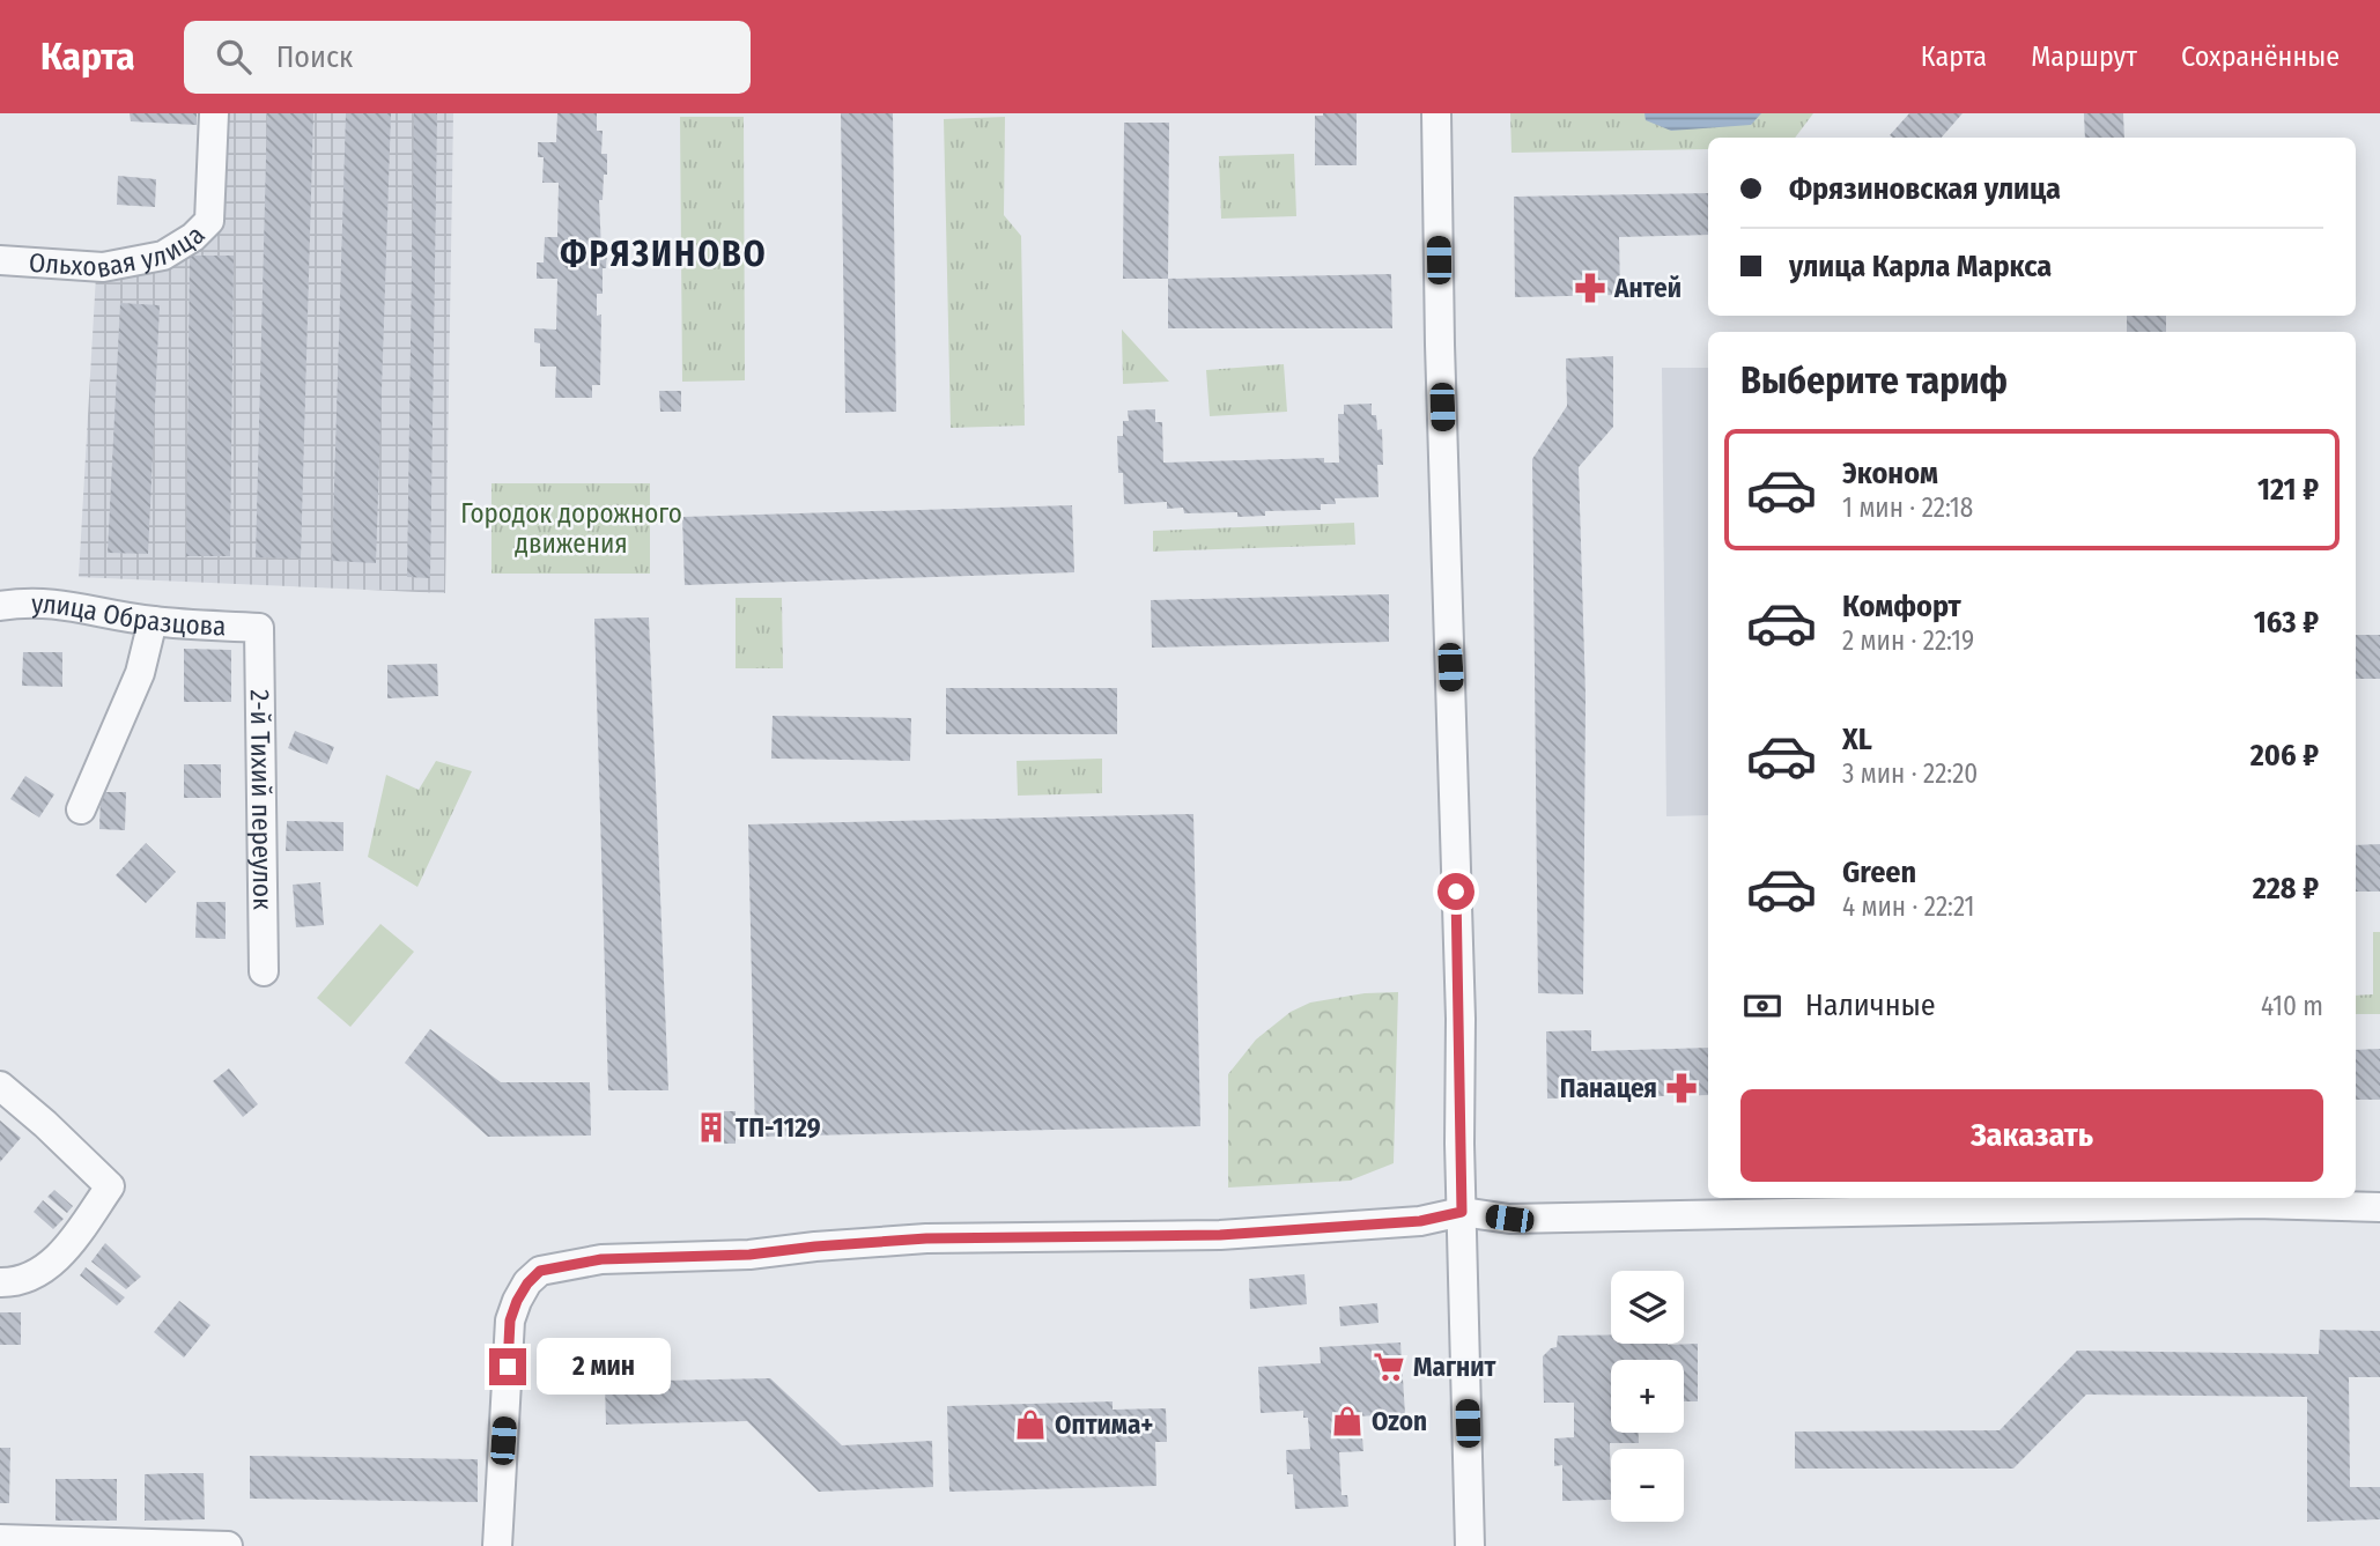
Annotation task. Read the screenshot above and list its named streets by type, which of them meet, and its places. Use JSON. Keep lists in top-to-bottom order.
{
  "streets": {
    "street": ["Ольховая улица", "улица Образцова", "2-й Тихий переулок"]
  },
  "crossings": [
    ["улица Образцова", "2-й Тихий переулок"]
  ],
  "districts": ["ФРЯЗИНОВО"],
  "parks": ["Городок дорожного движения"],
  "places": {
    "pharmacy": ["Антей", "Панацея"],
    "building": ["ТП-1129"],
    "supermarket": ["Магнит"],
    "shop": ["Ozon", "Оптима+"]
  },
  "page": {
    "header": "Карта",
    "search": "Поиск",
    "nav": ["Карта", "Маршрут", "Сохранённые"],
    "banner": ["Фрязиновская улица", "улица Карла Маркса"],
    "heading": "Выберите тариф",
    "list": [
      {
        "name": "Эконом",
        "note": "1 мин · 22:18",
        "value": "121 ₽"
      },
      {
        "name": "Комфорт",
        "note": "2 мин · 22:19",
        "value": "163 ₽"
      },
      {
        "name": "XL",
        "note": "3 мин · 22:20",
        "value": "206 ₽"
      },
      {
        "name": "Green",
        "note": "4 мин · 22:21",
        "value": "228 ₽"
      }
    ],
    "pay": ["Наличные", "410 m"],
    "buttons": "Заказать",
    "map_buttons": ["+", "−"],
    "bubble": "2 мин"
  }
}
